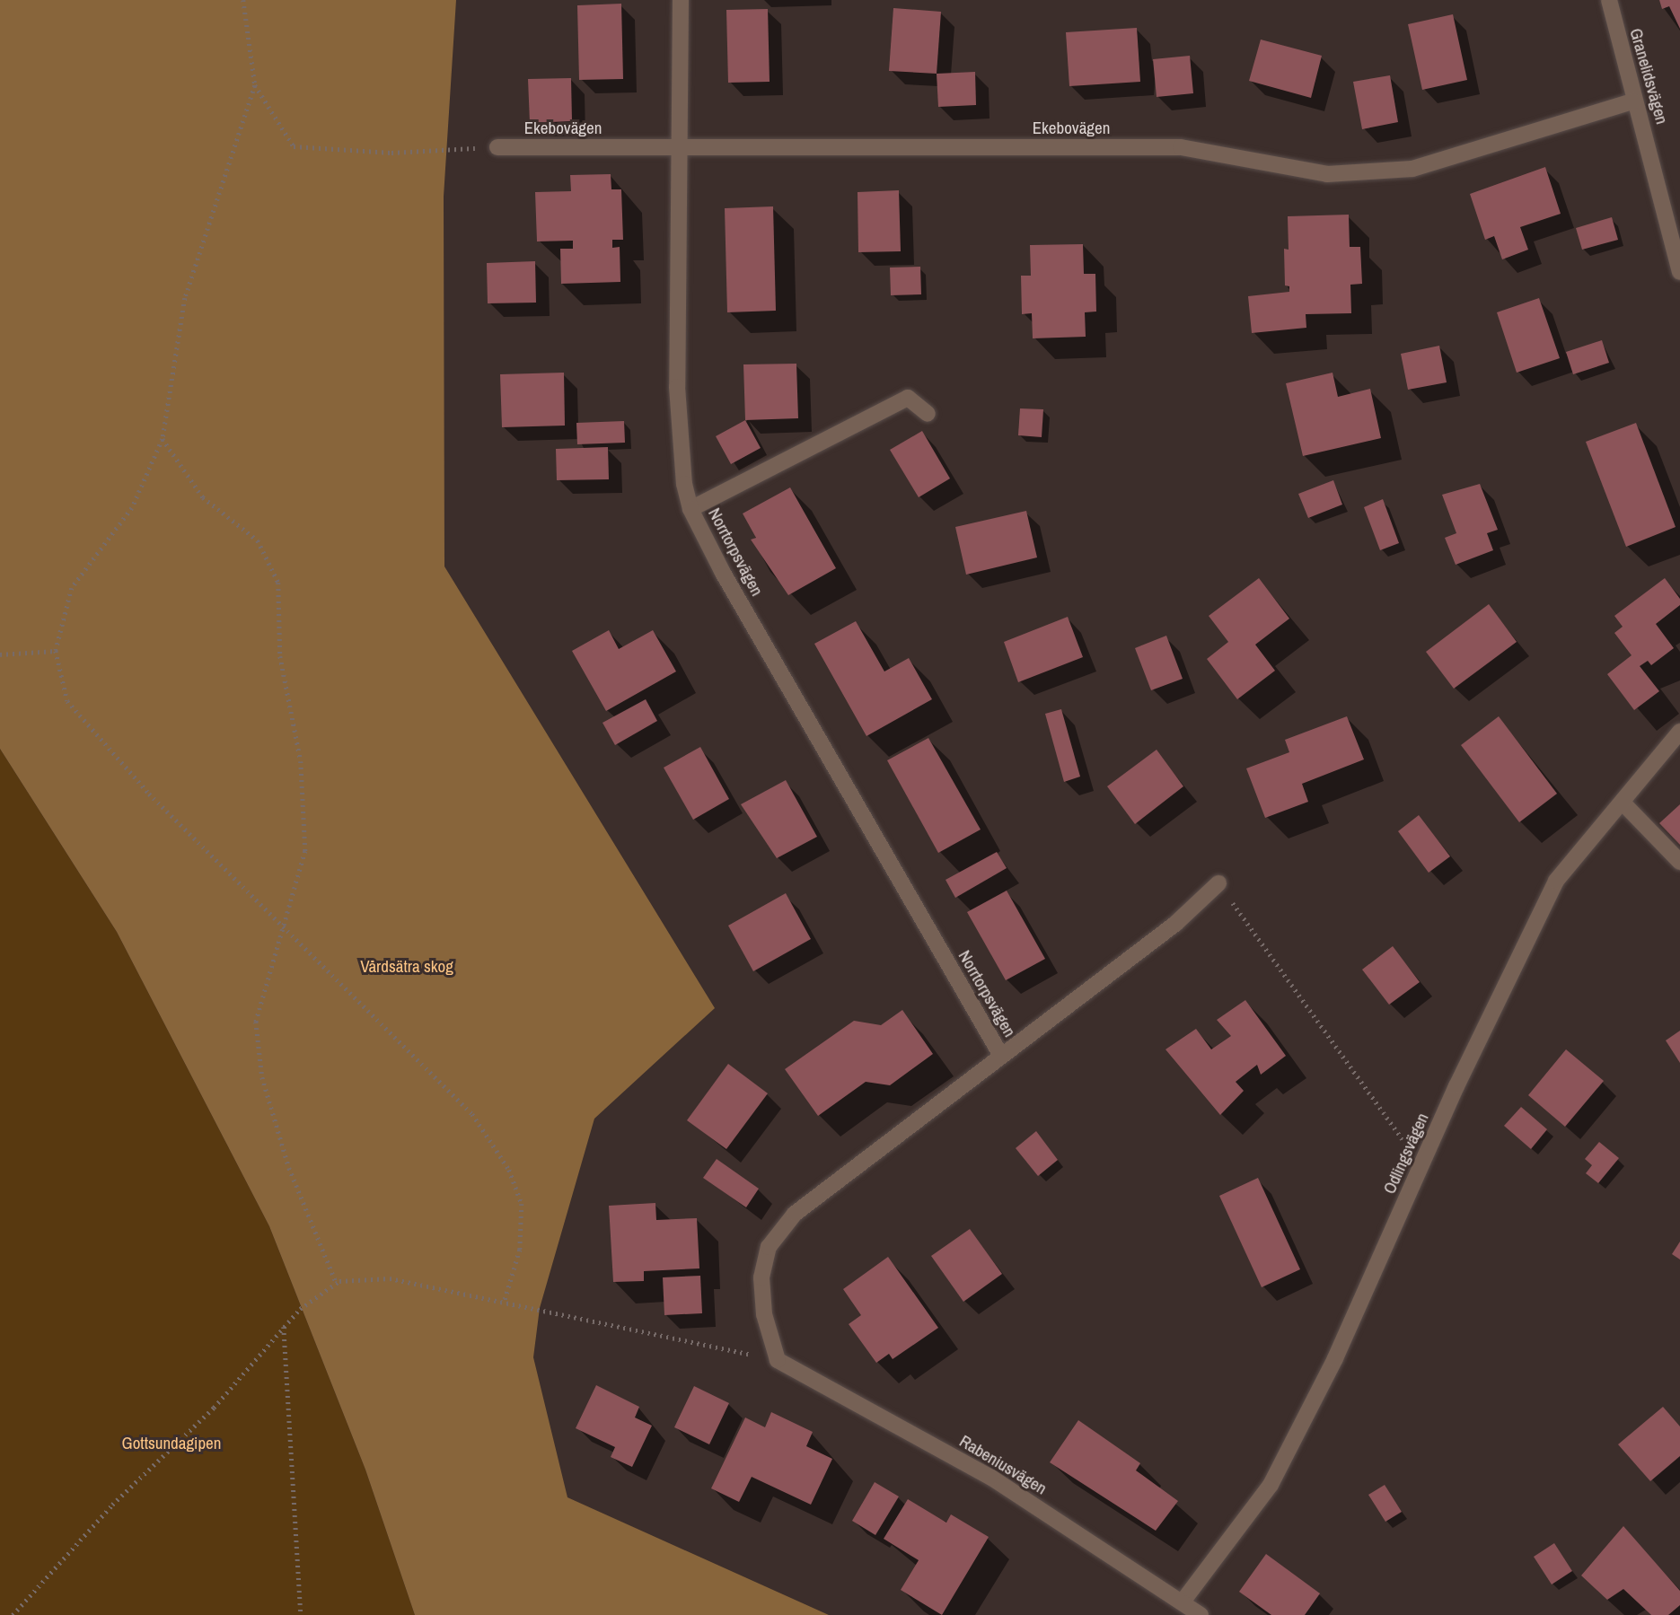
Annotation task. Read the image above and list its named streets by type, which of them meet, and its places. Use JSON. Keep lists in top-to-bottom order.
{
  "streets": {
    "street": [
      "Granelidsvägen",
      "Ekebovägen",
      "Norrtorpsvägen",
      "Odlingsvägen",
      "Rabeniusvägen"
    ]
  },
  "crossings": [
    ["Granelidsvägen", "Ekebovägen"],
    ["Ekebovägen", "Norrtorpsvägen"],
    ["Norrtorpsvägen", "Rabeniusvägen"],
    ["Odlingsvägen", "Rabeniusvägen"]
  ],
  "parks": ["Vårdsätra skog", "Gottsundagipen"]
}
